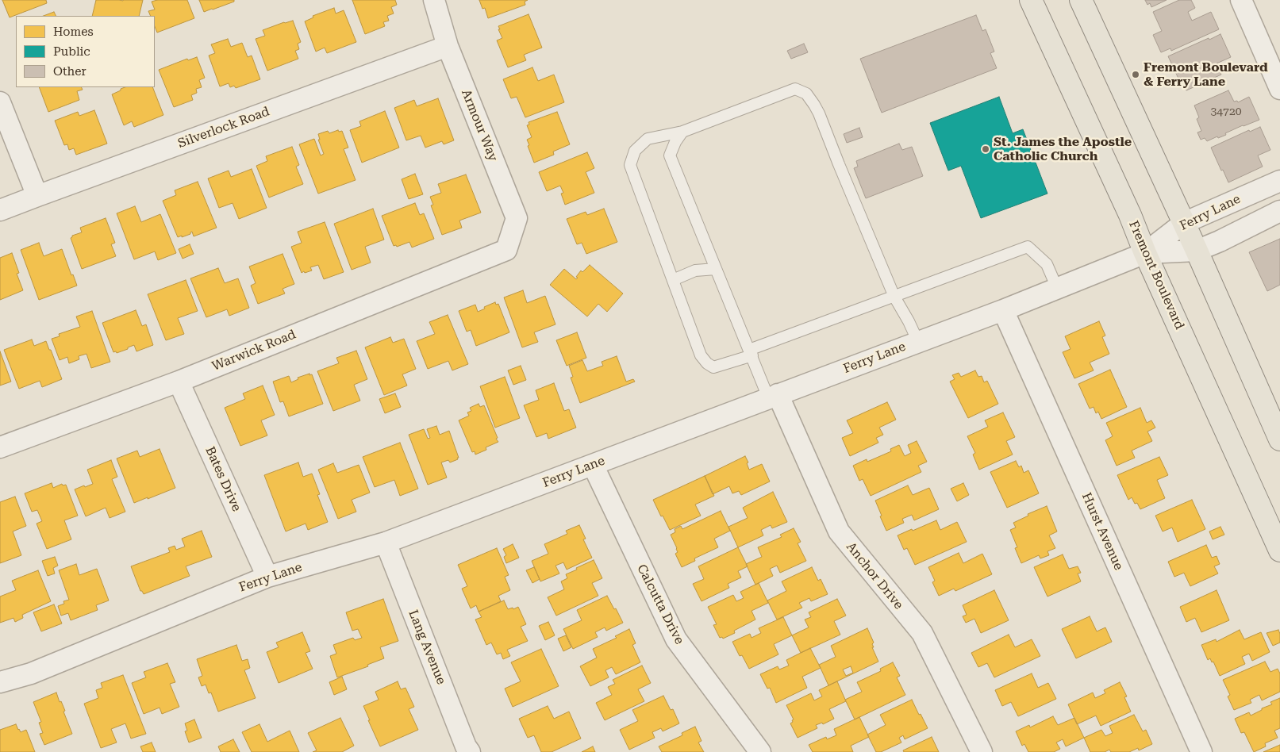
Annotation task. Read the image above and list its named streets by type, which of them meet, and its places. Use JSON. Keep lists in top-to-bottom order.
{
  "streets": {
    "main road": ["Fremont Boulevard"],
    "street": [
      "Armour Way",
      "Silverlock Road",
      "Ferry Lane",
      "Warwick Road",
      "Bates Drive",
      "Hurst Avenue",
      "Anchor Drive",
      "Calcutta Drive",
      "Lang Avenue"
    ]
  },
  "crossings": [
    ["Armour Way", "Silverlock Road"],
    ["Armour Way", "Warwick Road"],
    ["Ferry Lane", "Fremont Boulevard"],
    ["Ferry Lane", "Bates Drive"],
    ["Ferry Lane", "Hurst Avenue"],
    ["Ferry Lane", "Anchor Drive"],
    ["Ferry Lane", "Calcutta Drive"],
    ["Ferry Lane", "Lang Avenue"],
    ["Warwick Road", "Bates Drive"]
  ],
  "places": ["Fremont Boulevard & Ferry Lane", "St. James the Apostle Catholic Church"],
  "house_numbers": ["34720"],
  "legend": ["Homes", "Public", "Other"]
}
